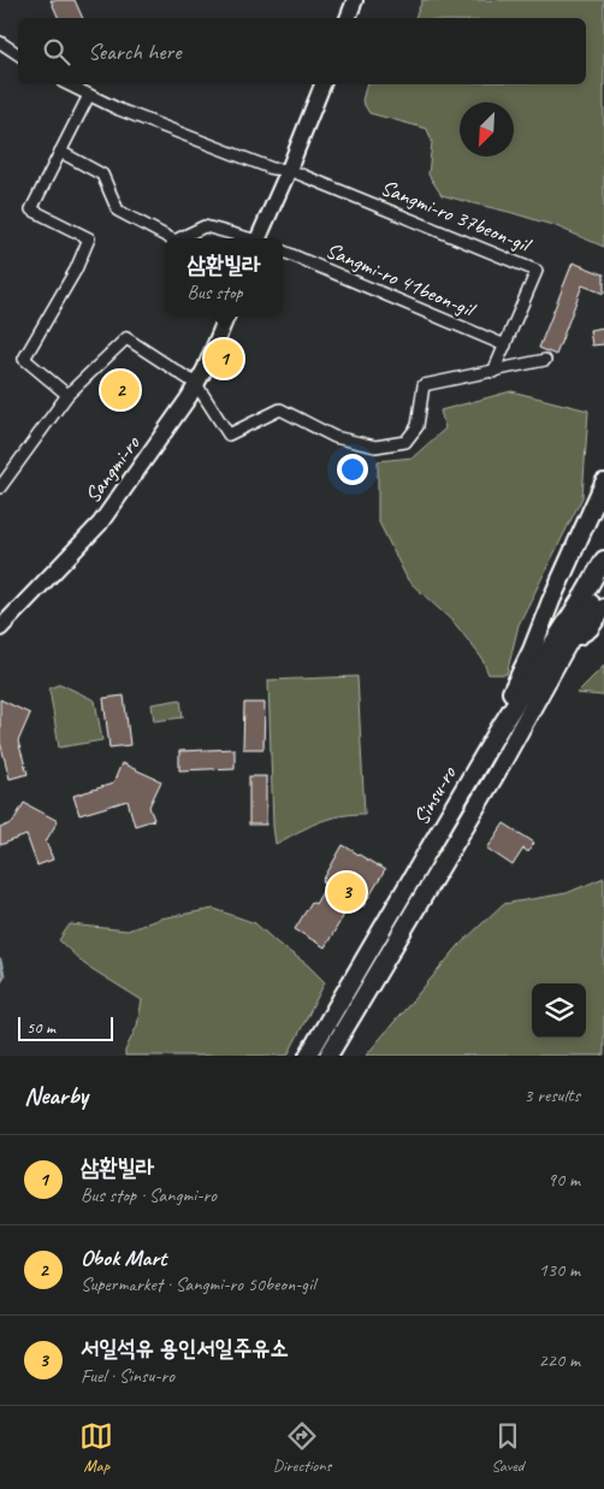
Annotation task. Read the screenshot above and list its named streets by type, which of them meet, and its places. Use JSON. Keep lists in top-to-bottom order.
{
  "streets": {
    "main road": ["Sinsu-ro"],
    "street": ["Sangmi-ro 37beon-gil", "Sangmi-ro 41beon-gil", "Sangmi-ro"]
  },
  "crossings": [
    ["Sangmi-ro 37beon-gil", "Sangmi-ro 41beon-gil"]
  ],
  "scale_bar": "50 m",
  "north": "bottom left",
  "page": {
    "search": "Search here",
    "popup": ["삼환빌라", "Bus stop"],
    "pins": ["1", "2", "3"],
    "scale": "50 m",
    "heading": ["Nearby", "3 results"],
    "list": [
      {
        "mark": "1",
        "name": "삼환빌라",
        "note": "Bus stop · Sangmi-ro",
        "value": "90 m"
      },
      {
        "mark": "2",
        "name": "Obok Mart",
        "note": "Supermarket · Sangmi-ro 50beon-gil",
        "value": "130 m"
      },
      {
        "mark": "3",
        "name": "서일석유 용인서일주유소",
        "note": "Fuel · Sinsu-ro",
        "value": "220 m"
      }
    ],
    "nav": ["Map", "Directions", "Saved"]
  }
}
